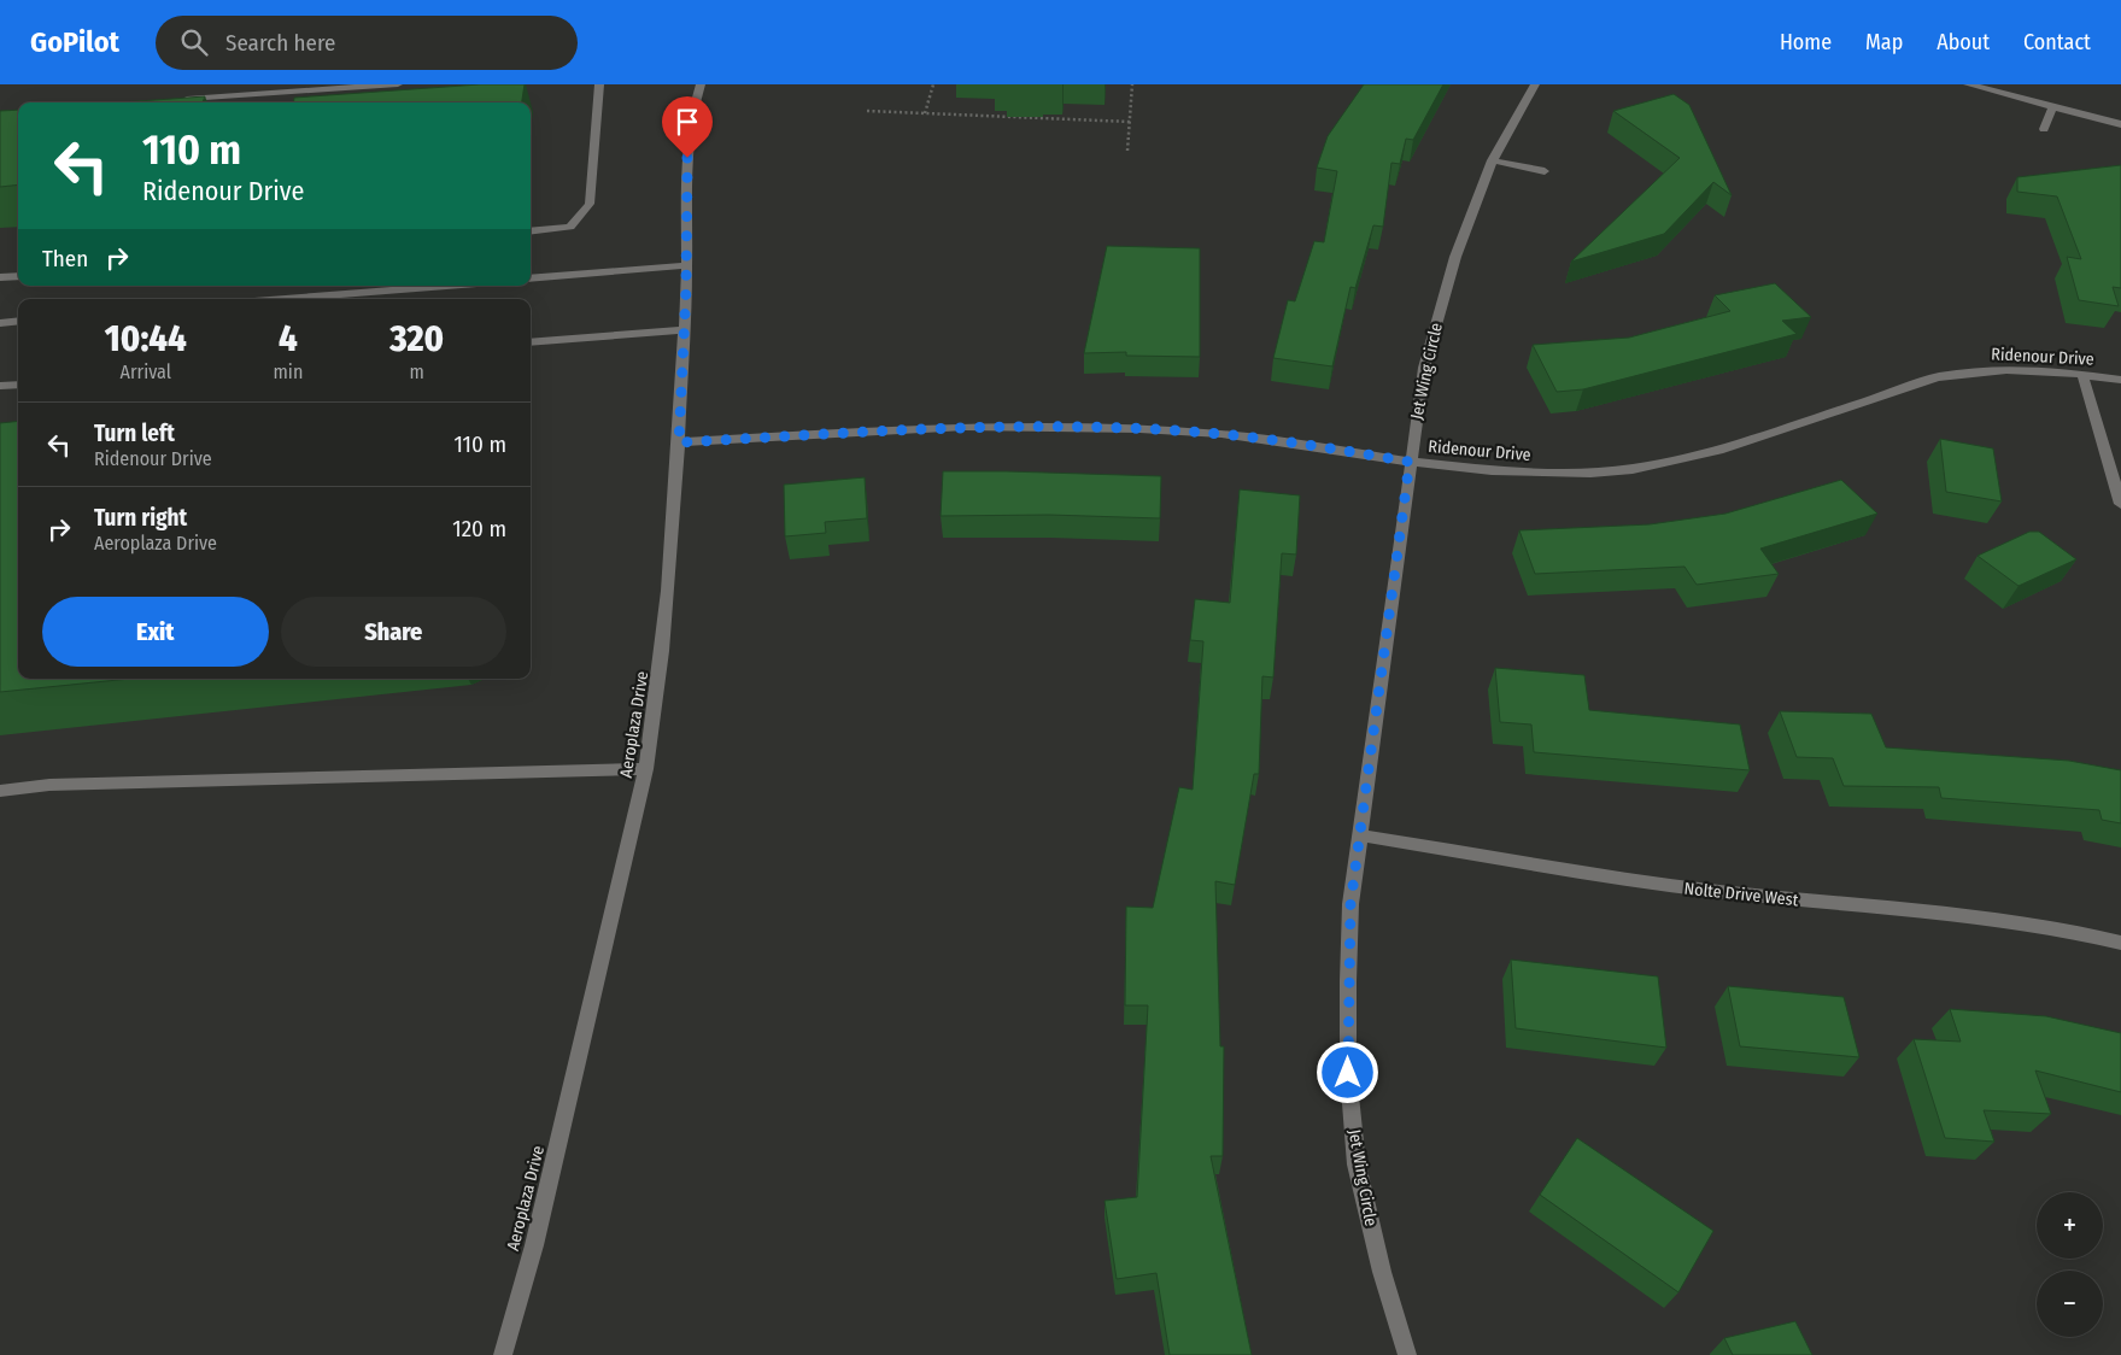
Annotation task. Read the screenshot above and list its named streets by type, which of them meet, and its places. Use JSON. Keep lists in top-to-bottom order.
{
  "streets": {
    "street": [
      "Ridenour Drive",
      "Jet Wing Circle",
      "Aeroplaza Drive",
      "Nolte Drive West"
    ]
  },
  "crossings": [
    ["Ridenour Drive", "Jet Wing Circle"],
    ["Ridenour Drive", "Aeroplaza Drive"],
    ["Jet Wing Circle", "Nolte Drive West"]
  ],
  "page": {
    "header": "GoPilot",
    "search": "Search here",
    "nav": [
      "Home",
      "Map",
      "About",
      "Contact"
    ],
    "turn": ["110 m", "Ridenour Drive"],
    "then": "Then",
    "eta": [
      "10:44",
      "Arrival",
      "4",
      "min",
      "320",
      "m"
    ],
    "list": [
      {
        "name": "Turn left",
        "note": "Ridenour Drive",
        "value": "110 m"
      },
      {
        "name": "Turn right",
        "note": "Aeroplaza Drive",
        "value": "120 m"
      }
    ],
    "buttons": ["Exit", "Share"],
    "map_buttons": ["+", "−"]
  }
}
